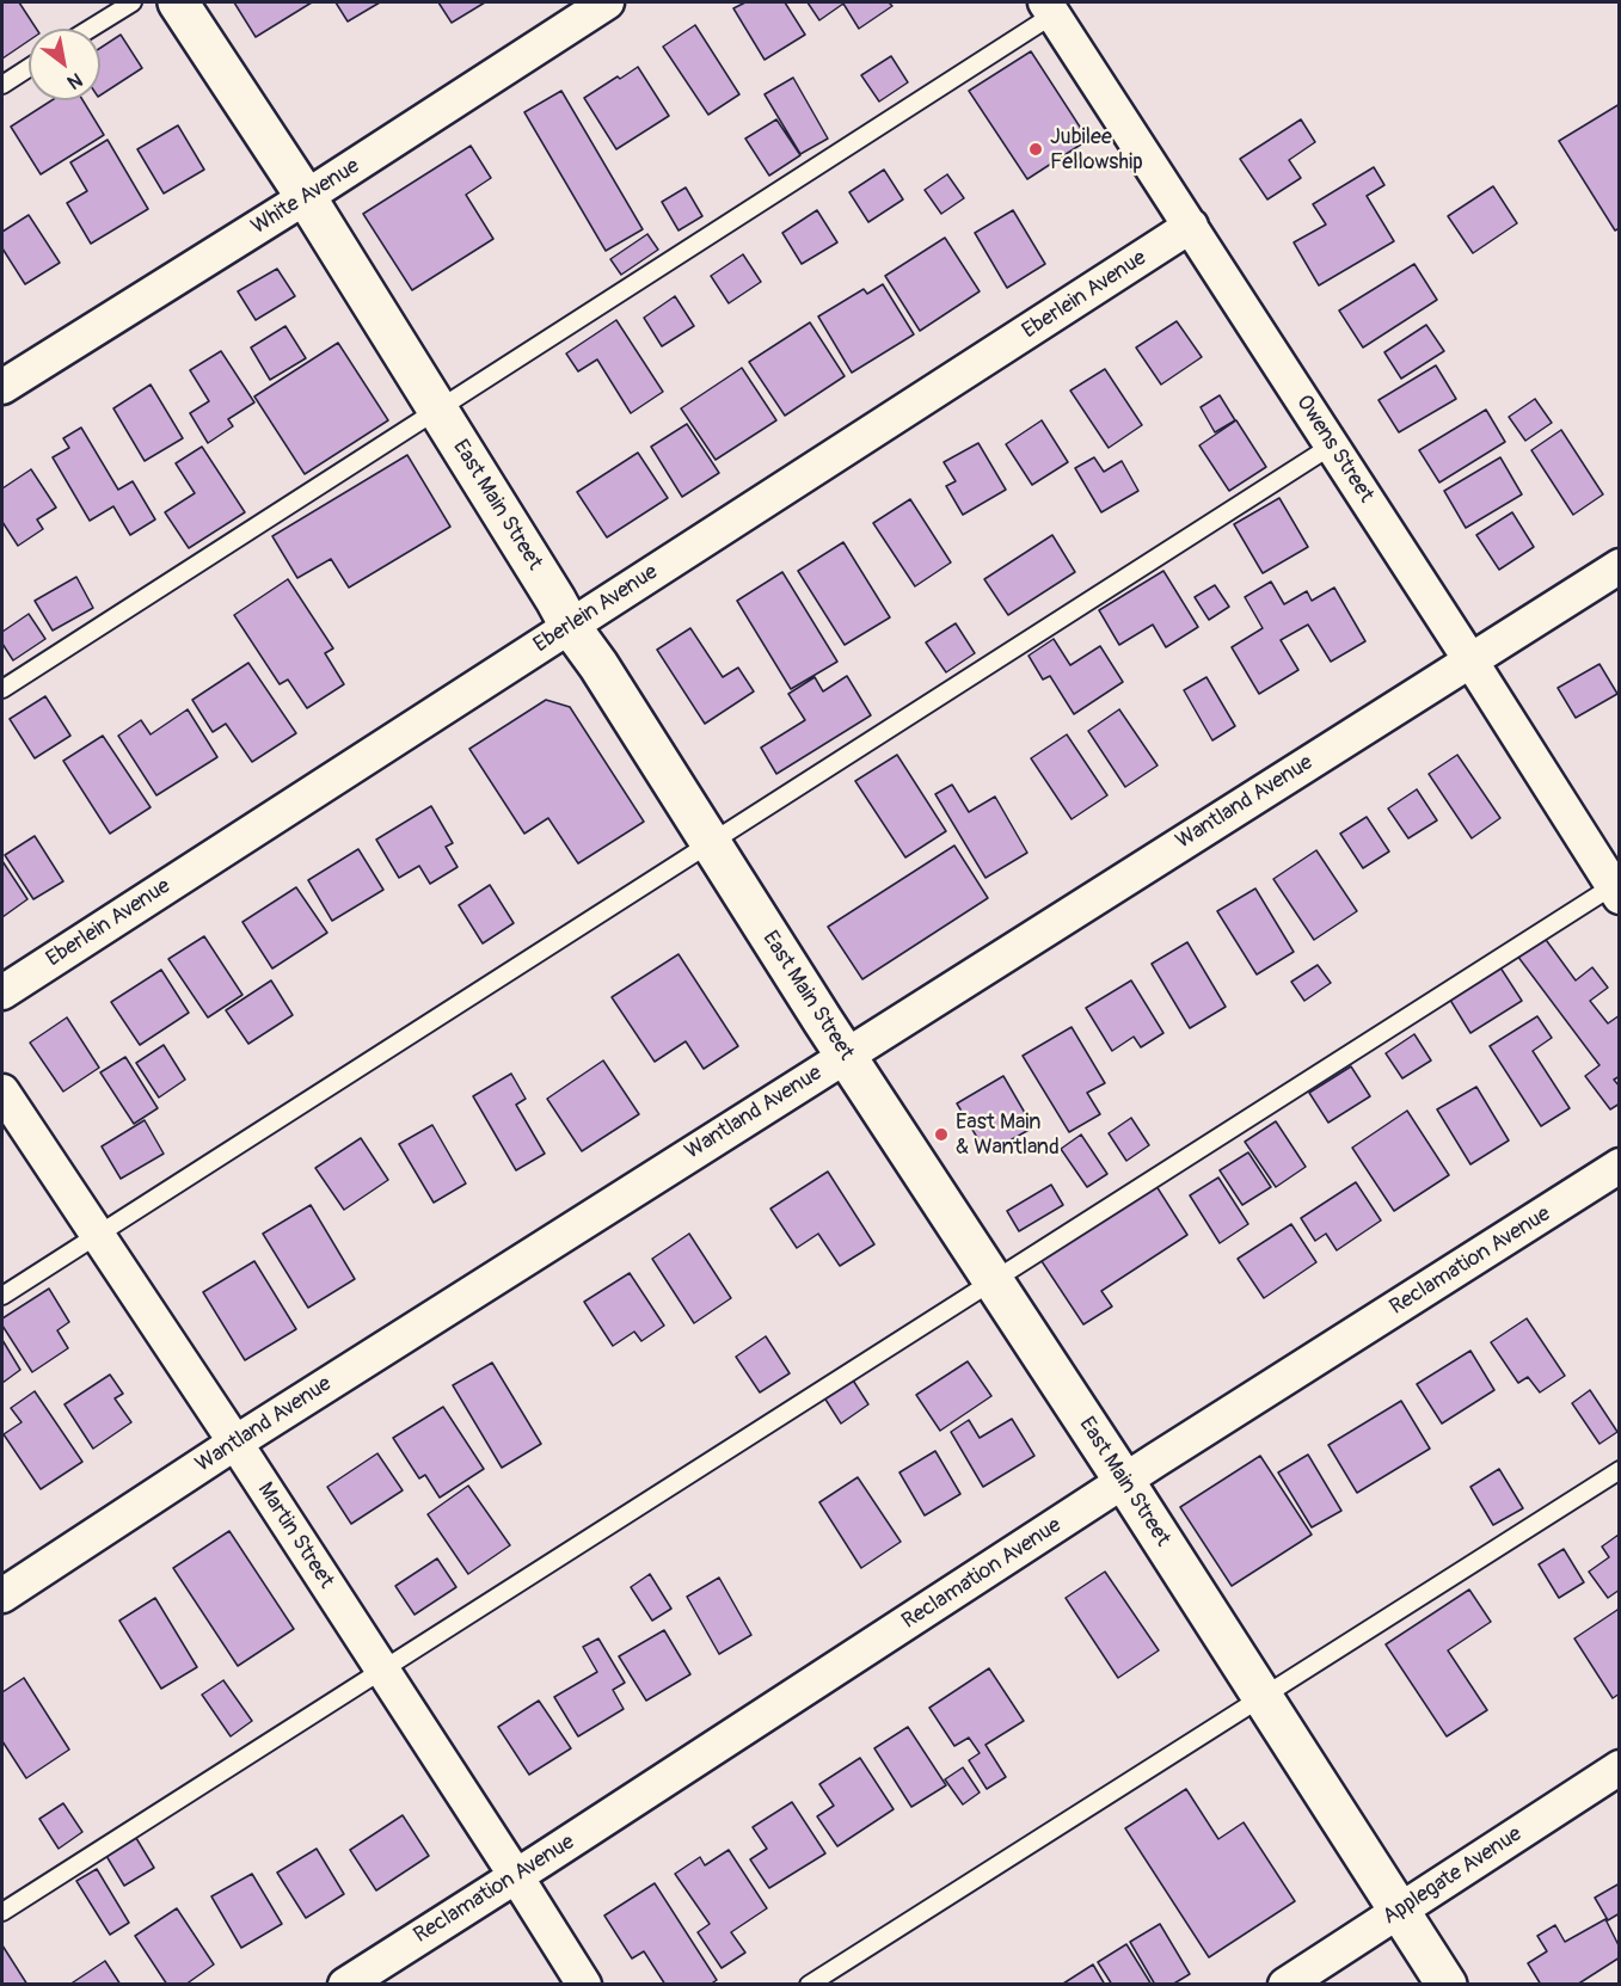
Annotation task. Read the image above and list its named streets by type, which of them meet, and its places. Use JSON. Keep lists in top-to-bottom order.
{
  "streets": {
    "street": [
      "White Avenue",
      "Eberlein Avenue",
      "Owens Street",
      "East Main Street",
      "Wantland Avenue",
      "Reclamation Avenue",
      "Martin Street",
      "Applegate Avenue"
    ]
  },
  "crossings": [
    ["White Avenue", "East Main Street"],
    ["Eberlein Avenue", "Owens Street"],
    ["Eberlein Avenue", "East Main Street"],
    ["Owens Street", "Wantland Avenue"],
    ["East Main Street", "Wantland Avenue"],
    ["East Main Street", "Reclamation Avenue"],
    ["East Main Street", "Applegate Avenue"],
    ["Wantland Avenue", "Martin Street"],
    ["Reclamation Avenue", "Martin Street"]
  ],
  "places": ["Jubilee Fellowship", "East Main & Wantland"],
  "north": "bottom right"
}
